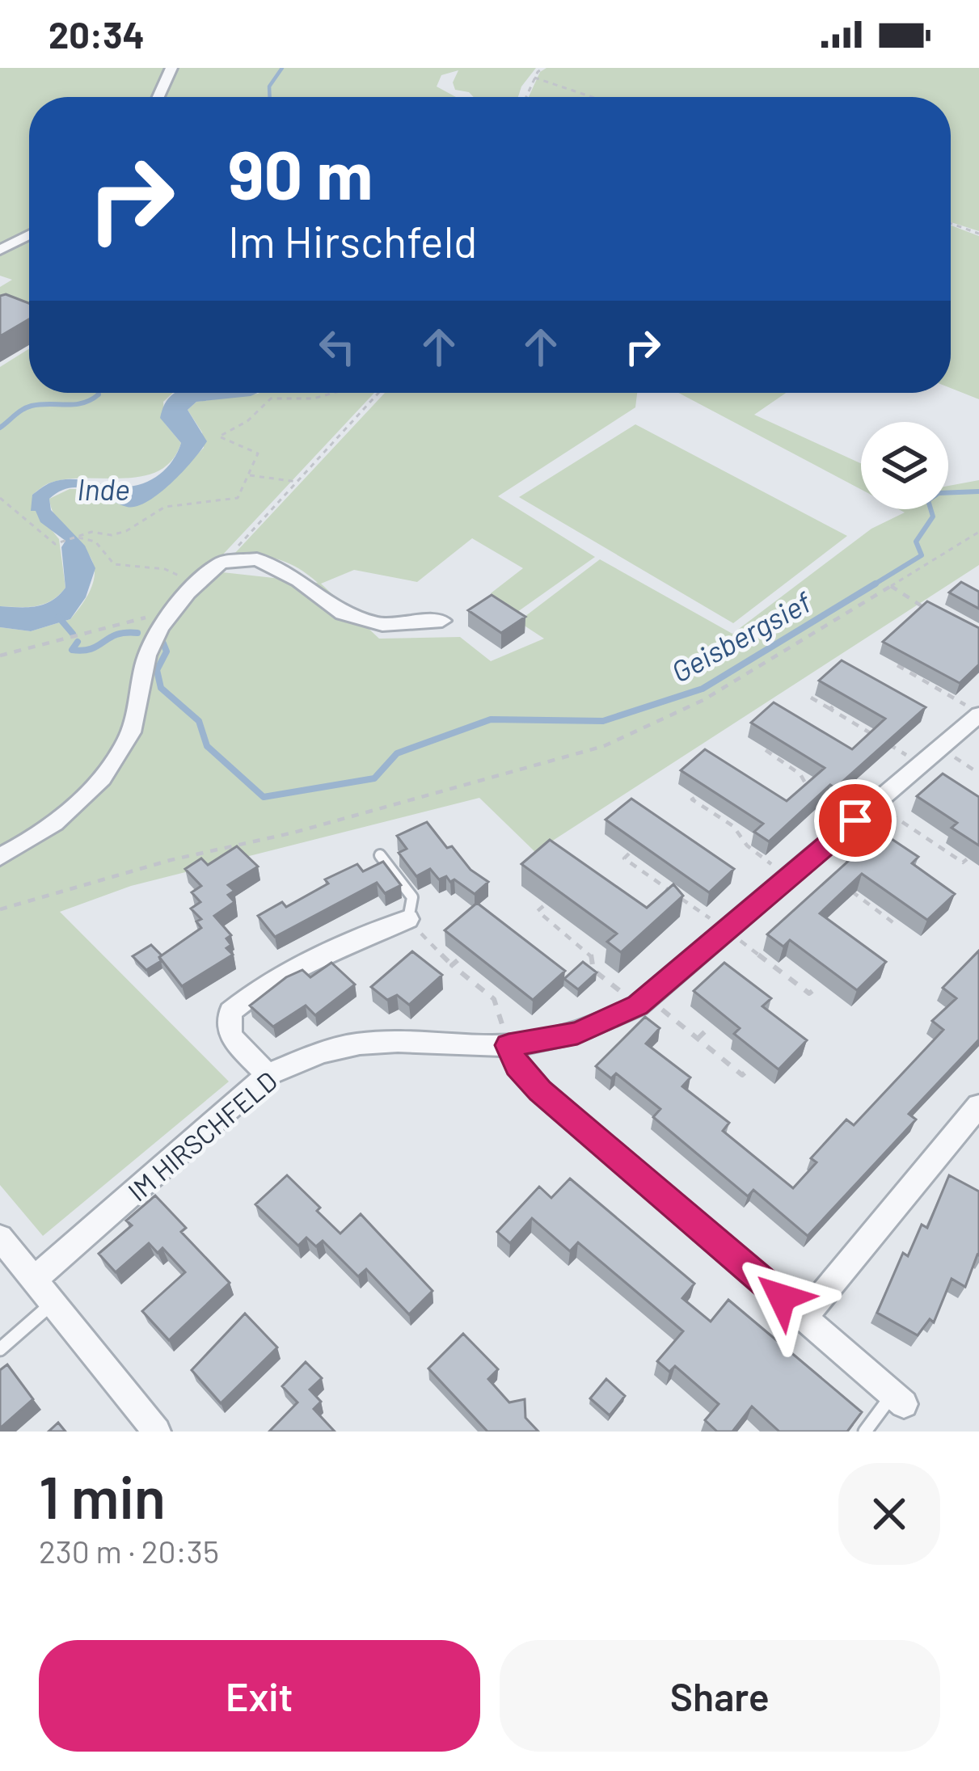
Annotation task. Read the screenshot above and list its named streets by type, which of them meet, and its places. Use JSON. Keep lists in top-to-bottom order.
{
  "streets": {
    "street": ["IM HIRSCHFELD"]
  },
  "water": ["Inde", "Geisbergsief"],
  "page": {
    "status": "20:34",
    "turn": ["90 m", "Im Hirschfeld"],
    "heading": ["1 min", "230 m · 20:35"],
    "buttons": ["Exit", "Share"]
  }
}
